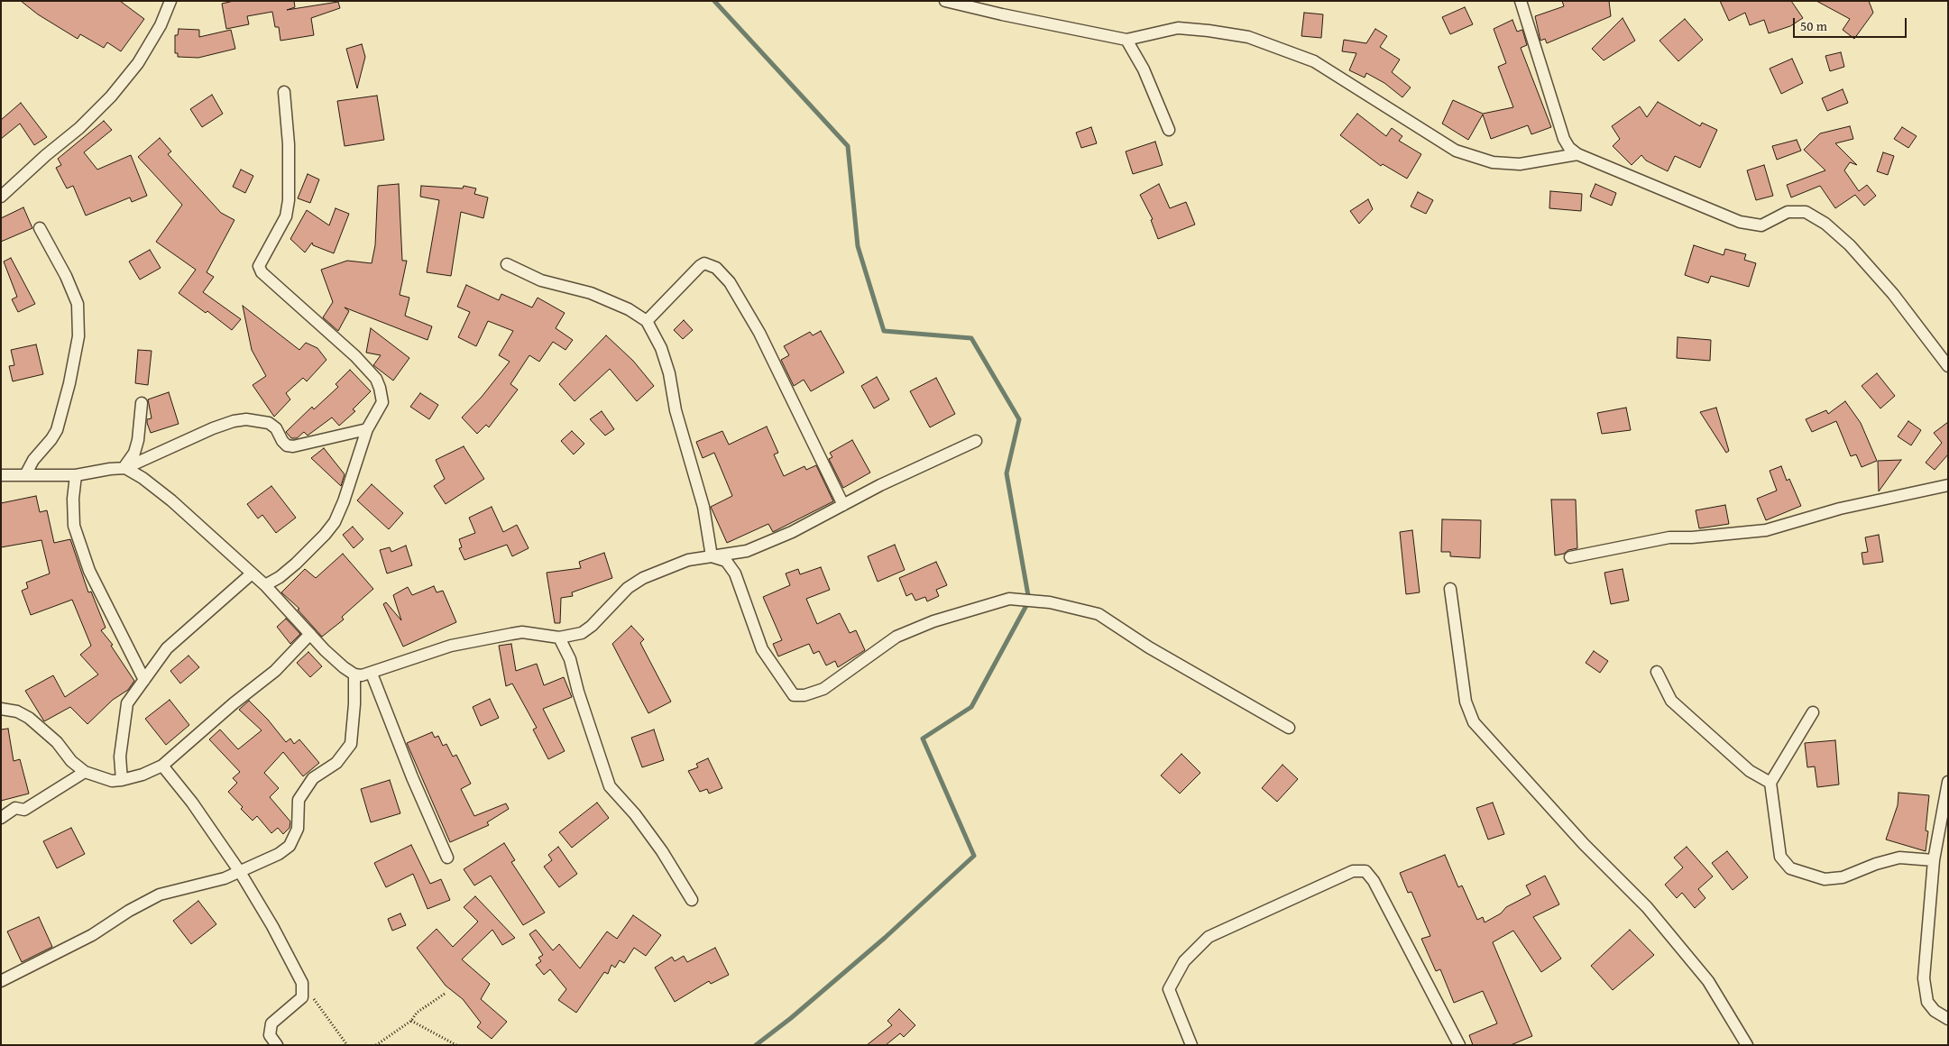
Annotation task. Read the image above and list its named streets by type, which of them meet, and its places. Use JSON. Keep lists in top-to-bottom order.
{
  "scale_bar": "50 m"
}
